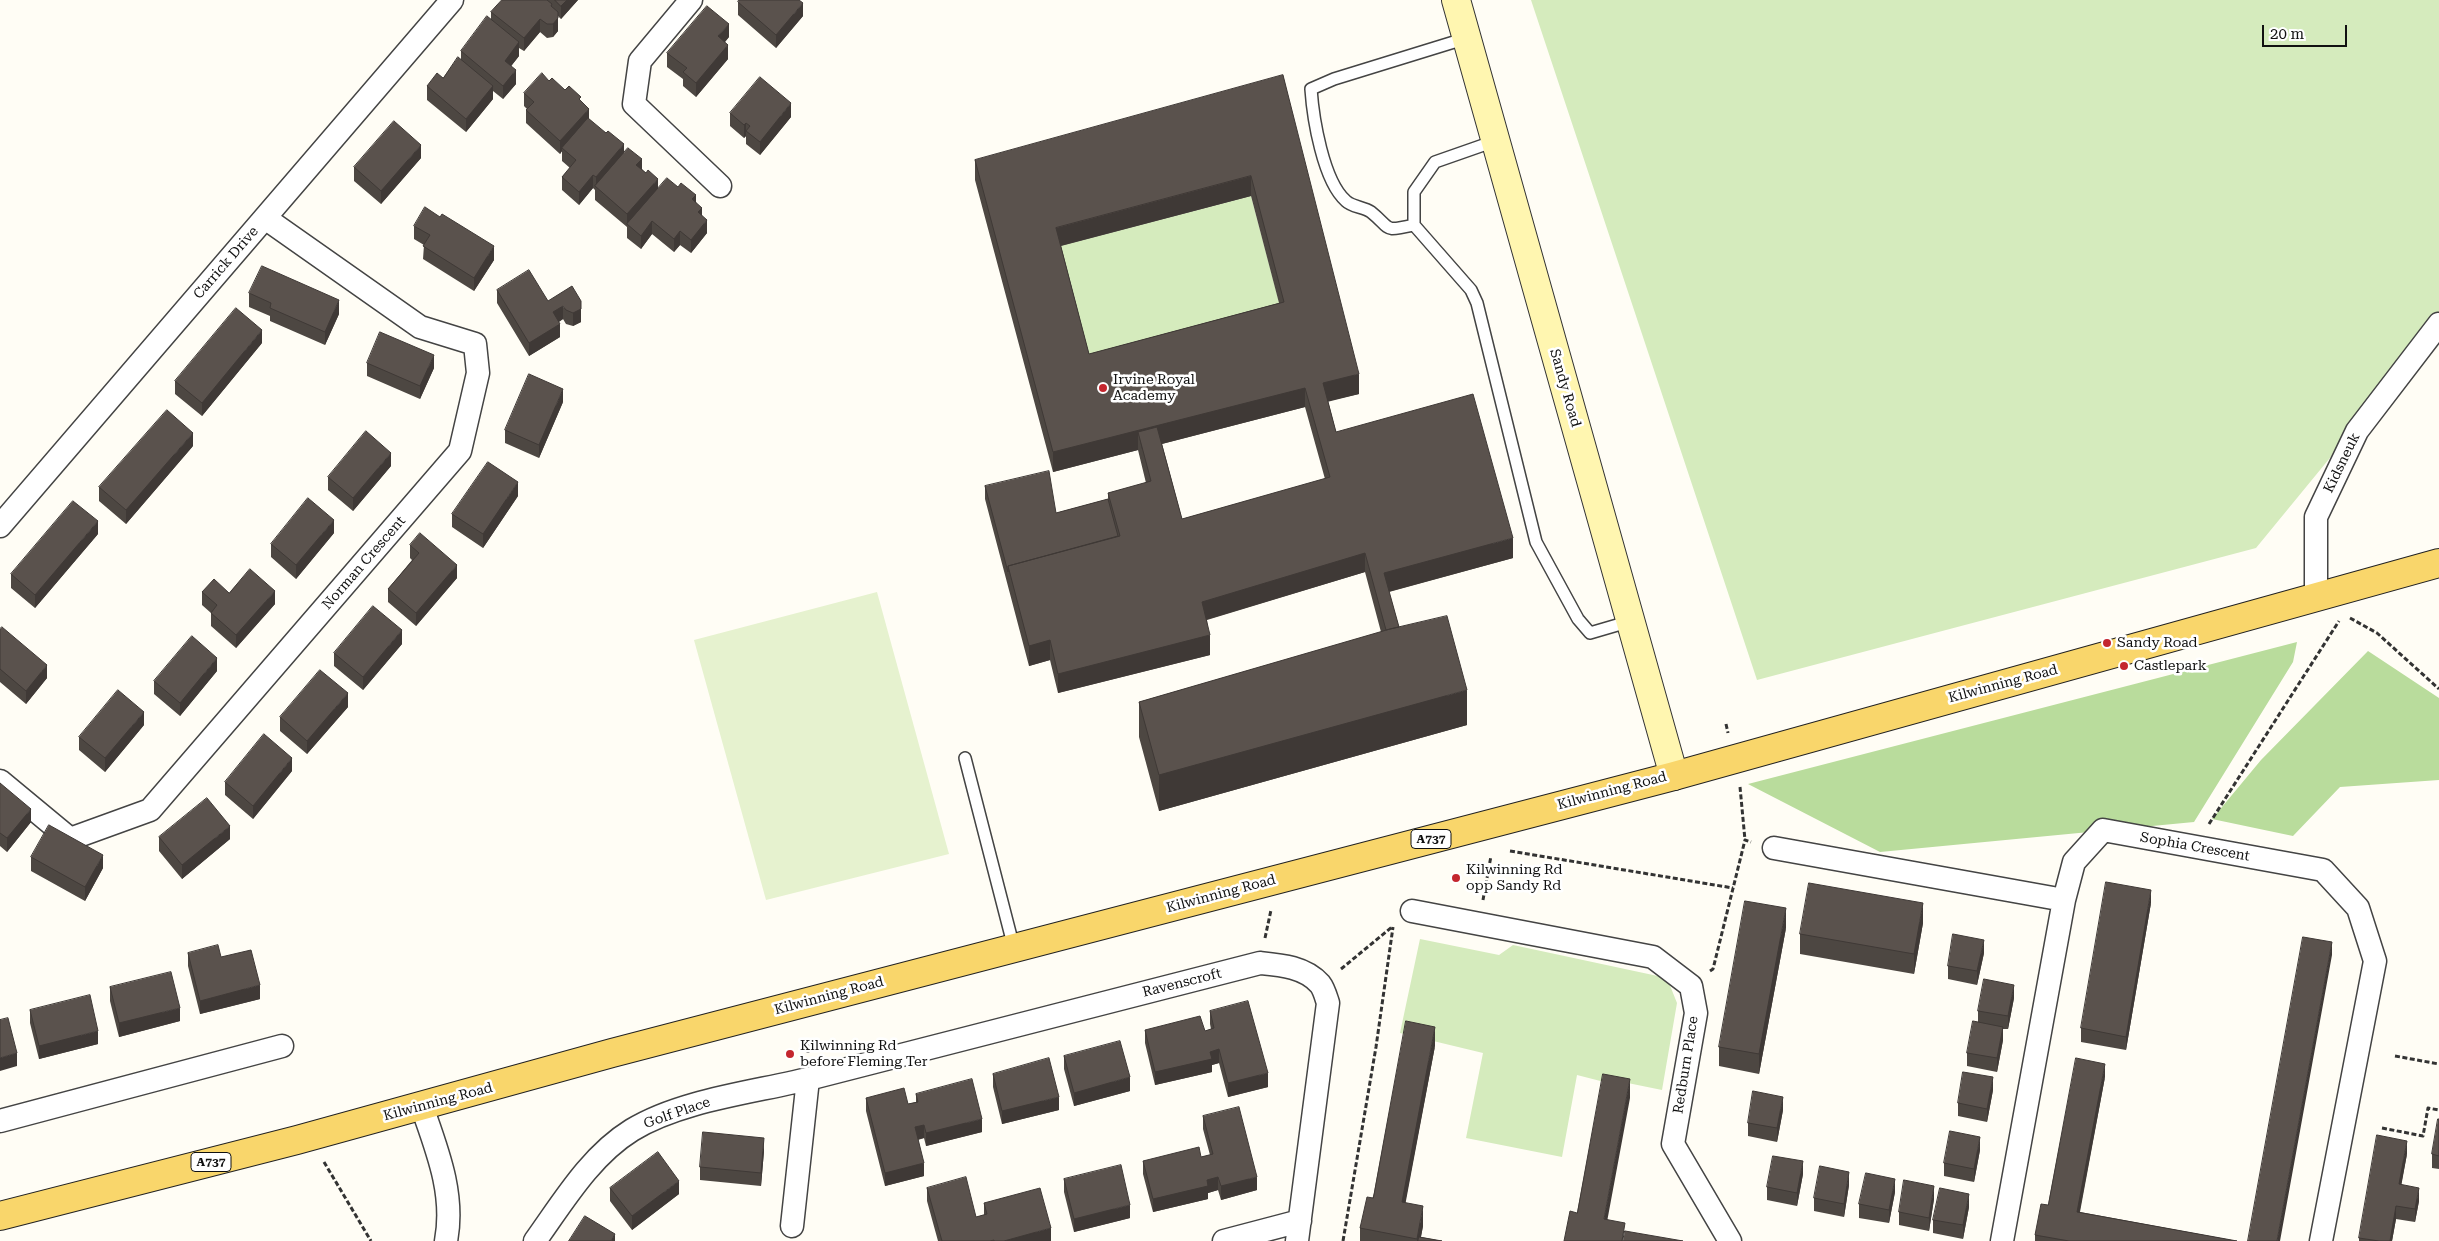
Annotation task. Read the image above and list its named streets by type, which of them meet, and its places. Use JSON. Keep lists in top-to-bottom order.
{
  "streets": {
    "main road": ["Sandy Road", "Kilwinning Road", "A737"],
    "street": [
      "Carrick Drive",
      "Kidsneuk",
      "Norman Crescent",
      "Sophia Crescent",
      "Ravenscroft",
      "Redburn Place",
      "Golf Place"
    ]
  },
  "crossings": [
    ["Carrick Drive", "Norman Crescent"],
    ["Sandy Road", "Kilwinning Road"],
    ["Kidsneuk", "Kilwinning Road"],
    ["Ravenscroft", "Golf Place"]
  ],
  "places": [
    "Irvine Royal Academy",
    "Sandy Road",
    "Castlepark",
    "Kilwinning Rd opp Sandy Rd",
    "Kilwinning Rd before Fleming Ter"
  ],
  "scale_bar": "20 m"
}
